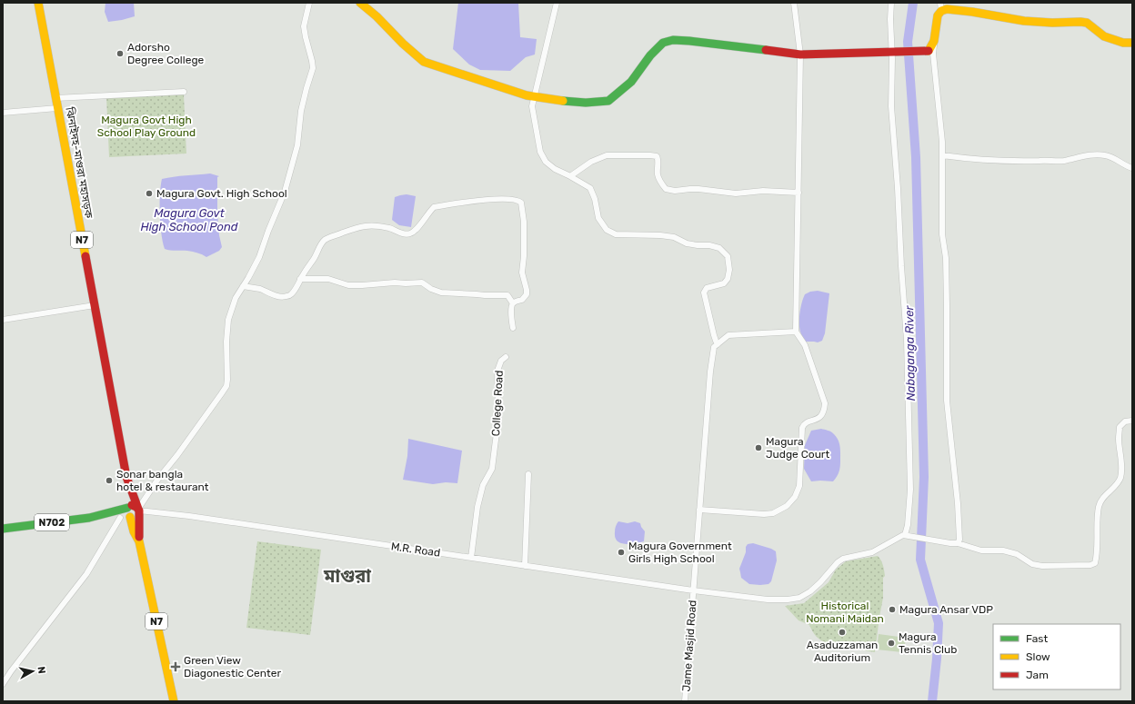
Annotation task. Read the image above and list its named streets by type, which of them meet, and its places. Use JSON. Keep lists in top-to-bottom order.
{
  "streets": {
    "main road": ["ঝিনাইদহ-মাগুরা মহাসড়ক", "N7", "N702"],
    "street": ["College Road", "M.R. Road", "Jame Masjid Road"]
  },
  "crossings": [
    ["ঝিনাইদহ-মাগুরা মহাসড়ক", "N7"],
    ["N7", "N702"],
    ["N7", "M.R. Road"],
    ["College Road", "M.R. Road"],
    ["M.R. Road", "Jame Masjid Road"]
  ],
  "districts": ["মাগুরা"],
  "water": ["Magura Govt High School Pond", "Nabaganga River"],
  "parks": ["Magura Govt High School Play Ground", "Historical Nomani Maidan"],
  "places": {
    "other": [
      "Adorsho Degree College",
      "Magura Govt. High School",
      "Magura Judge Court",
      "Sonar bangla hotel & restaurant",
      "Magura Government Girls High School",
      "Magura Ansar VDP",
      "Asaduzzaman Auditorium",
      "Magura Tennis Club"
    ],
    "health": ["Green View Diagonestic Center"]
  },
  "legend": ["Fast", "Slow", "Jam"],
  "north": "right"
}
